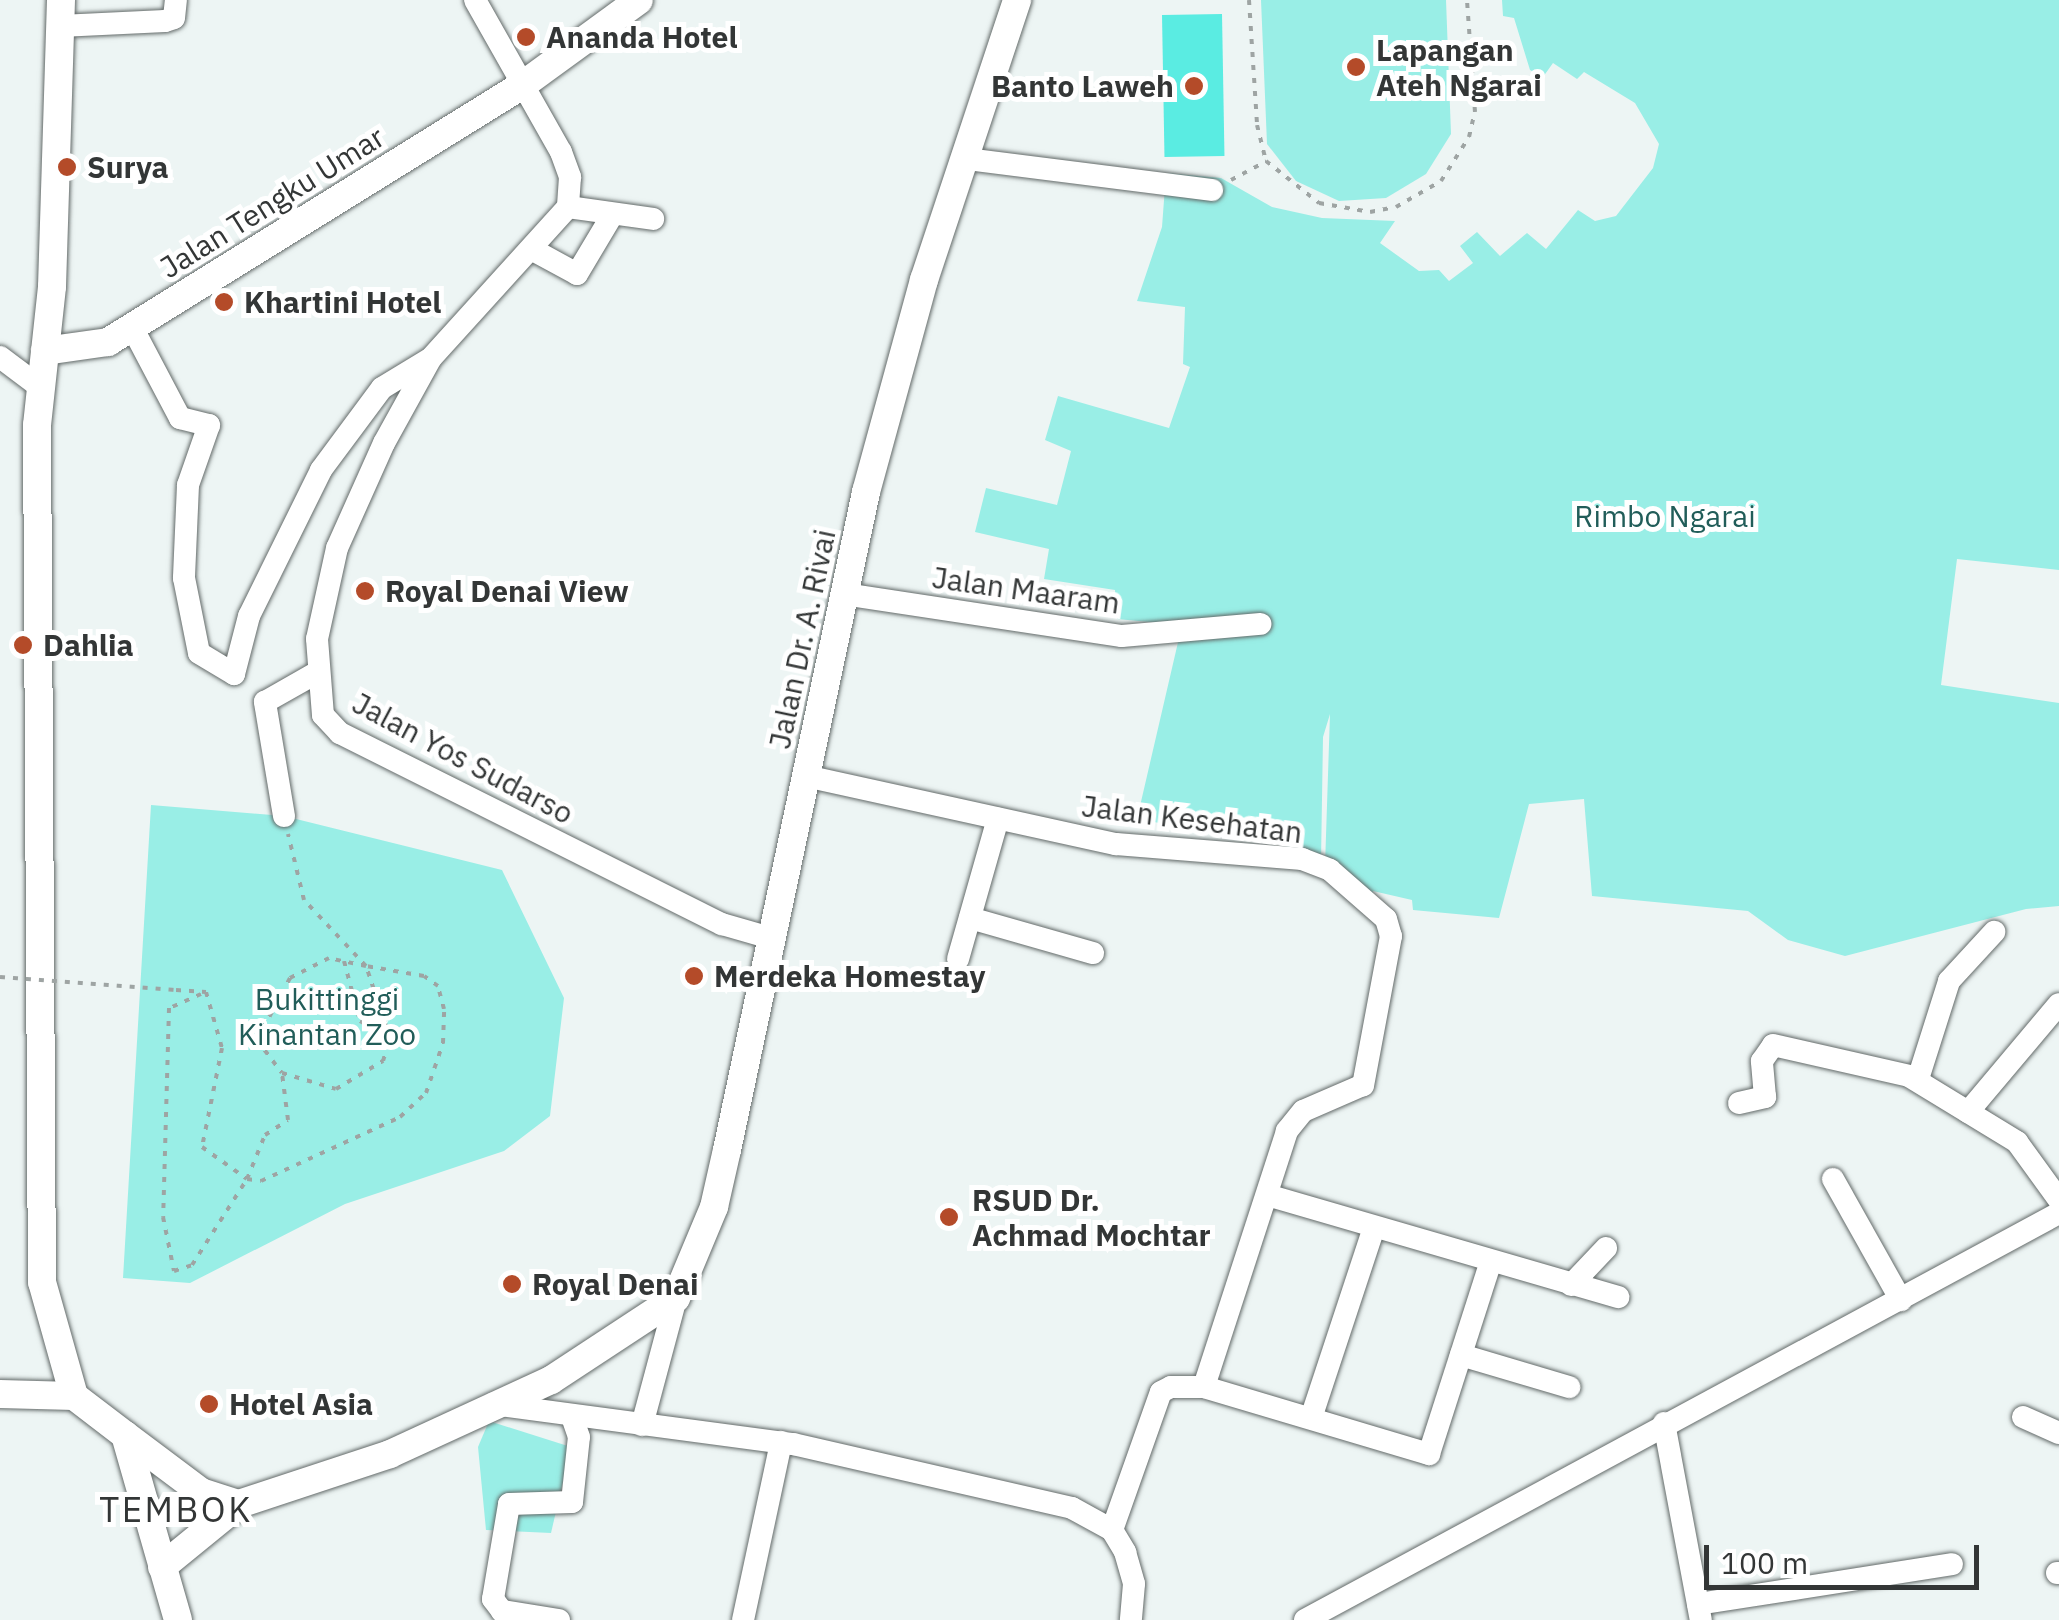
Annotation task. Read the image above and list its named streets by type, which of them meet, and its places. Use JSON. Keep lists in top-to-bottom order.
{
  "streets": {
    "main road": ["Jalan Tengku Umar", "Jalan Dr. A. Rivai"],
    "street": ["Jalan Maaram", "Jalan Yos Sudarso", "Jalan Kesehatan"]
  },
  "crossings": [
    ["Jalan Maaram", "Jalan Dr. A. Rivai"],
    ["Jalan Dr. A. Rivai", "Jalan Yos Sudarso"],
    ["Jalan Dr. A. Rivai", "Jalan Kesehatan"]
  ],
  "districts": ["TEMBOK"],
  "parks": ["Rimbo Ngarai", "Bukittinggi Kinantan Zoo"],
  "places": [
    "Ananda Hotel",
    "Lapangan Ateh Ngarai",
    "Banto Laweh",
    "Surya",
    "Khartini Hotel",
    "Royal Denai View",
    "Dahlia",
    "Merdeka Homestay",
    "RSUD Dr. Achmad Mochtar",
    "Royal Denai",
    "Hotel Asia"
  ],
  "scale_bar": "100 m"
}
